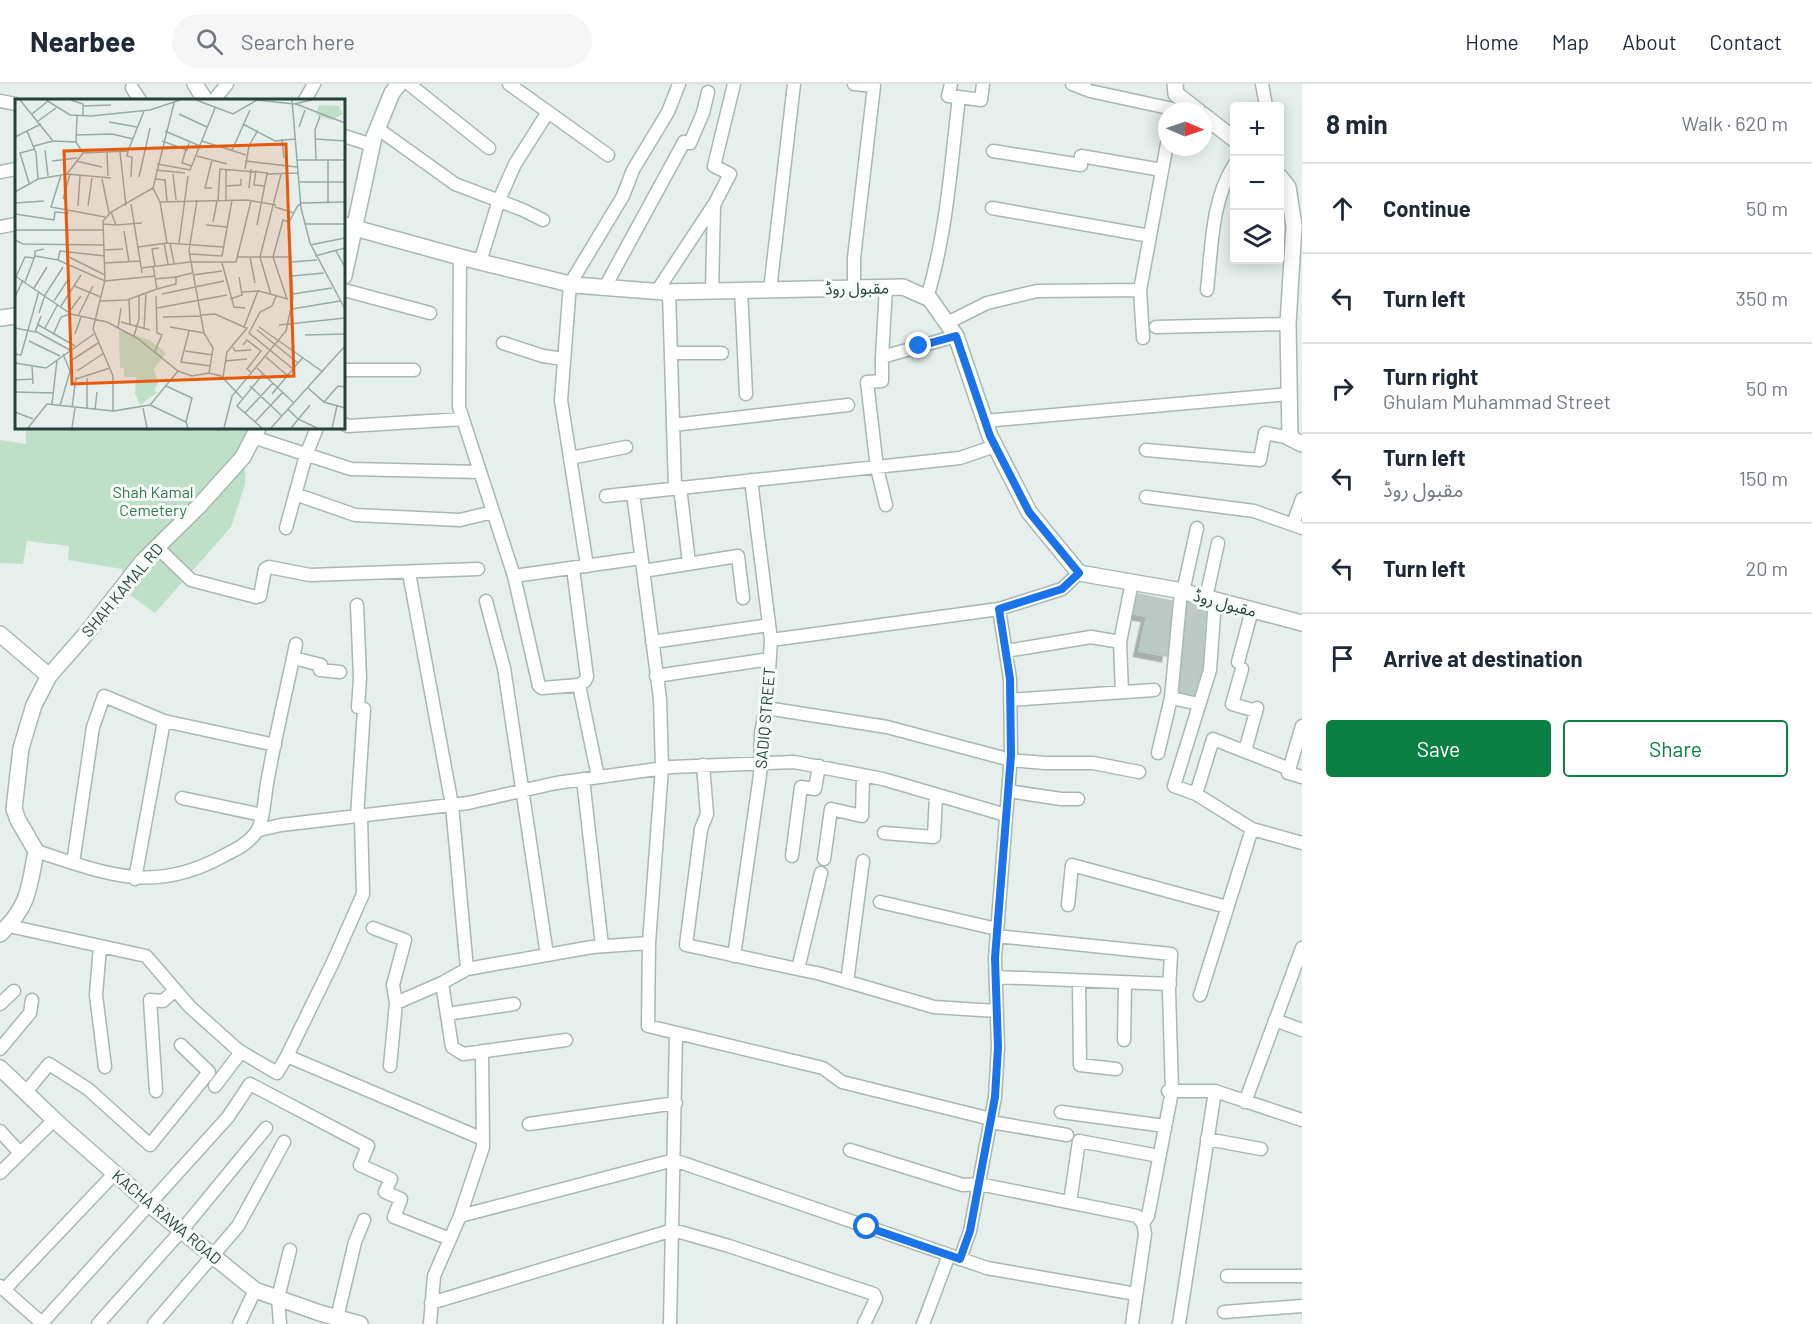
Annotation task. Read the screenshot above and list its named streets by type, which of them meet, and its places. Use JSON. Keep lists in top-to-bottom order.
{
  "streets": {
    "street": [
      "مقبول روڈ",
      "SHAH KAMAL RD",
      "SADIQ STREET",
      "KACHA RAWA ROAD"
    ]
  },
  "parks": ["Shah Kamal Cemetery"],
  "north": "right",
  "page": {
    "header": "Nearbee",
    "search": "Search here",
    "nav": [
      "Home",
      "Map",
      "About",
      "Contact"
    ],
    "heading": ["8 min", "Walk · 620 m"],
    "map_buttons": ["+", "−"],
    "list": [
      ["Continue", "50 m"],
      ["Turn left", "350 m"],
      ["Turn right", "Ghulam Muhammad Street", "50 m"],
      ["Turn left", "مقبول روڈ", "150 m"],
      ["Turn left", "20 m"],
      "Arrive at destination"
    ],
    "buttons": ["Save", "Share"]
  }
}
